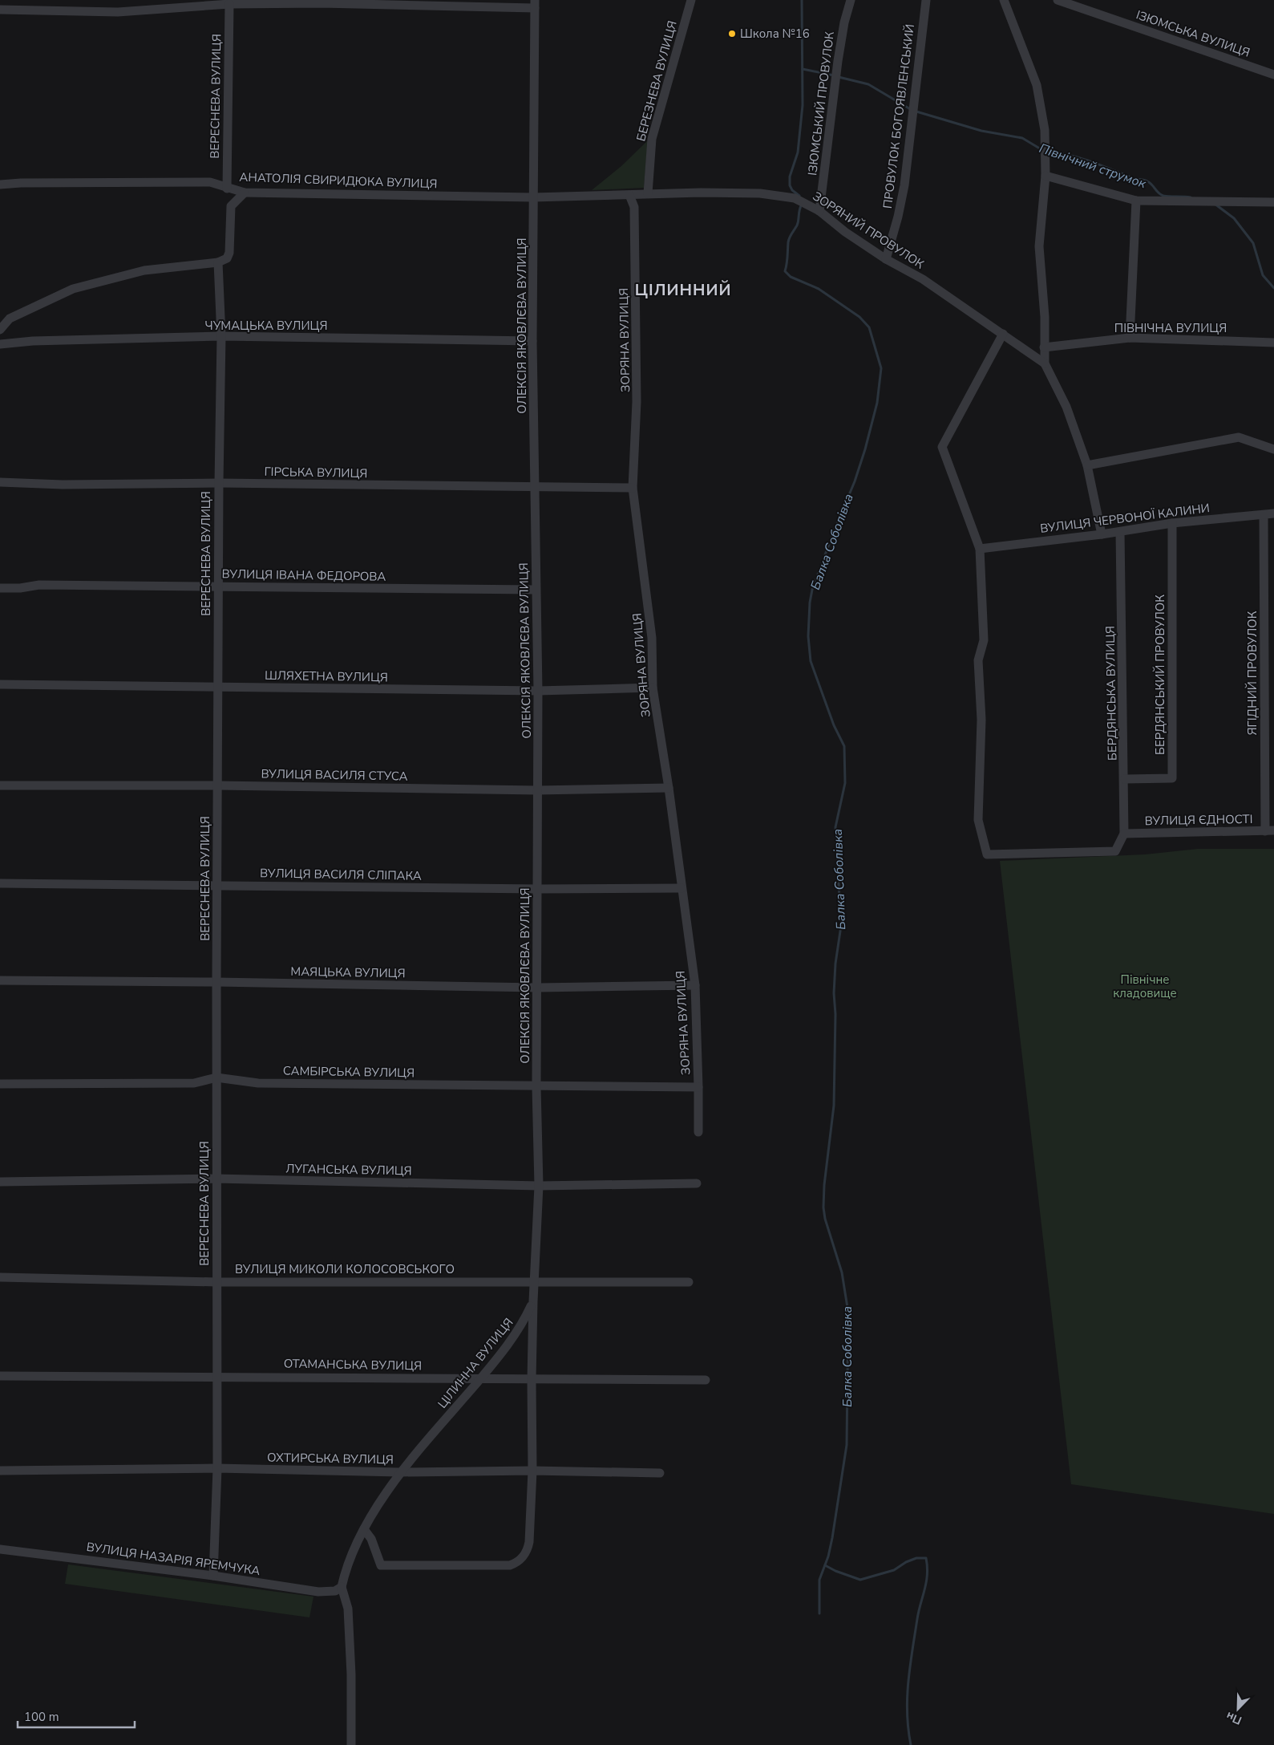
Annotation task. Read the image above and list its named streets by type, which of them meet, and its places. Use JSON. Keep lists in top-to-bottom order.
{
  "streets": {
    "street": [
      "ІЗЮМСЬКА ВУЛИЦЯ",
      "БЕРЕЗНЕВА ВУЛИЦЯ",
      "ВЕРЕСНЕВА ВУЛИЦЯ",
      "ІЗЮМСЬКИЙ ПРОВУЛОК",
      "ПРОВУЛОК БОГОЯВЛЕНСЬКИЙ",
      "АНАТОЛІЯ СВИРИДЮКА ВУЛИЦЯ",
      "ЗОРЯНИЙ ПРОВУЛОК",
      "ЧУМАЦЬКА ВУЛИЦЯ",
      "ОЛЕКСІЯ ЯКОВЛЄВА ВУЛИЦЯ",
      "ПІВНІЧНА ВУЛИЦЯ",
      "ЗОРЯНА ВУЛИЦЯ",
      "ГІРСЬКА ВУЛИЦЯ",
      "ВУЛИЦЯ ЧЕРВОНОЇ КАЛИНИ",
      "ВУЛИЦЯ ІВАНА ФЕДОРОВА",
      "ЯГІДНИЙ ПРОВУЛОК",
      "БЕРДЯНСЬКИЙ ПРОВУЛОК",
      "ШЛЯХЕТНА ВУЛИЦЯ",
      "БЕРДЯНСЬКА ВУЛИЦЯ",
      "ВУЛИЦЯ ВАСИЛЯ СТУСА",
      "ВУЛИЦЯ ЄДНОСТІ",
      "ВУЛИЦЯ ВАСИЛЯ СЛІПАКА",
      "МАЯЦЬКА ВУЛИЦЯ",
      "САМБІРСЬКА ВУЛИЦЯ",
      "ЛУГАНСЬКА ВУЛИЦЯ",
      "ВУЛИЦЯ МИКОЛИ КОЛОСОВСЬКОГО",
      "ЦІЛИННА ВУЛИЦЯ",
      "ОТАМАНСЬКА ВУЛИЦЯ",
      "ОХТИРСЬКА ВУЛИЦЯ",
      "ВУЛИЦЯ НАЗАРІЯ ЯРЕМЧУКА"
    ]
  },
  "crossings": [
    ["БЕРЕЗНЕВА ВУЛИЦЯ", "ЗОРЯНИЙ ПРОВУЛОК"],
    ["ВЕРЕСНЕВА ВУЛИЦЯ", "АНАТОЛІЯ СВИРИДЮКА ВУЛИЦЯ"],
    ["ВЕРЕСНЕВА ВУЛИЦЯ", "ЧУМАЦЬКА ВУЛИЦЯ"],
    ["ВЕРЕСНЕВА ВУЛИЦЯ", "ГІРСЬКА ВУЛИЦЯ"],
    ["ВЕРЕСНЕВА ВУЛИЦЯ", "ВУЛИЦЯ ІВАНА ФЕДОРОВА"],
    ["ВЕРЕСНЕВА ВУЛИЦЯ", "ШЛЯХЕТНА ВУЛИЦЯ"],
    ["ВЕРЕСНЕВА ВУЛИЦЯ", "ВУЛИЦЯ ВАСИЛЯ СТУСА"],
    ["ВЕРЕСНЕВА ВУЛИЦЯ", "ВУЛИЦЯ ВАСИЛЯ СЛІПАКА"],
    ["ВЕРЕСНЕВА ВУЛИЦЯ", "МАЯЦЬКА ВУЛИЦЯ"],
    ["ВЕРЕСНЕВА ВУЛИЦЯ", "САМБІРСЬКА ВУЛИЦЯ"],
    ["ВЕРЕСНЕВА ВУЛИЦЯ", "ЛУГАНСЬКА ВУЛИЦЯ"],
    ["ВЕРЕСНЕВА ВУЛИЦЯ", "ВУЛИЦЯ МИКОЛИ КОЛОСОВСЬКОГО"],
    ["ВЕРЕСНЕВА ВУЛИЦЯ", "ОТАМАНСЬКА ВУЛИЦЯ"],
    ["ВЕРЕСНЕВА ВУЛИЦЯ", "ОХТИРСЬКА ВУЛИЦЯ"],
    ["ВЕРЕСНЕВА ВУЛИЦЯ", "ВУЛИЦЯ НАЗАРІЯ ЯРЕМЧУКА"],
    ["ІЗЮМСЬКИЙ ПРОВУЛОК", "ЗОРЯНИЙ ПРОВУЛОК"],
    ["ПРОВУЛОК БОГОЯВЛЕНСЬКИЙ", "ЗОРЯНИЙ ПРОВУЛОК"],
    ["АНАТОЛІЯ СВИРИДЮКА ВУЛИЦЯ", "ЗОРЯНИЙ ПРОВУЛОК"],
    ["АНАТОЛІЯ СВИРИДЮКА ВУЛИЦЯ", "ОЛЕКСІЯ ЯКОВЛЄВА ВУЛИЦЯ"],
    ["АНАТОЛІЯ СВИРИДЮКА ВУЛИЦЯ", "ЗОРЯНА ВУЛИЦЯ"],
    ["ЗОРЯНИЙ ПРОВУЛОК", "ЗОРЯНА ВУЛИЦЯ"],
    ["ЧУМАЦЬКА ВУЛИЦЯ", "ОЛЕКСІЯ ЯКОВЛЄВА ВУЛИЦЯ"],
    ["ОЛЕКСІЯ ЯКОВЛЄВА ВУЛИЦЯ", "ГІРСЬКА ВУЛИЦЯ"],
    ["ОЛЕКСІЯ ЯКОВЛЄВА ВУЛИЦЯ", "ВУЛИЦЯ ІВАНА ФЕДОРОВА"],
    ["ОЛЕКСІЯ ЯКОВЛЄВА ВУЛИЦЯ", "ШЛЯХЕТНА ВУЛИЦЯ"],
    ["ОЛЕКСІЯ ЯКОВЛЄВА ВУЛИЦЯ", "ВУЛИЦЯ ВАСИЛЯ СТУСА"],
    ["ОЛЕКСІЯ ЯКОВЛЄВА ВУЛИЦЯ", "ВУЛИЦЯ ВАСИЛЯ СЛІПАКА"],
    ["ОЛЕКСІЯ ЯКОВЛЄВА ВУЛИЦЯ", "МАЯЦЬКА ВУЛИЦЯ"],
    ["ОЛЕКСІЯ ЯКОВЛЄВА ВУЛИЦЯ", "САМБІРСЬКА ВУЛИЦЯ"],
    ["ОЛЕКСІЯ ЯКОВЛЄВА ВУЛИЦЯ", "ЛУГАНСЬКА ВУЛИЦЯ"],
    ["ОЛЕКСІЯ ЯКОВЛЄВА ВУЛИЦЯ", "ВУЛИЦЯ МИКОЛИ КОЛОСОВСЬКОГО"],
    ["ОЛЕКСІЯ ЯКОВЛЄВА ВУЛИЦЯ", "ЦІЛИННА ВУЛИЦЯ"],
    ["ЗОРЯНА ВУЛИЦЯ", "ГІРСЬКА ВУЛИЦЯ"],
    ["ЗОРЯНА ВУЛИЦЯ", "ШЛЯХЕТНА ВУЛИЦЯ"],
    ["ЗОРЯНА ВУЛИЦЯ", "ВУЛИЦЯ ВАСИЛЯ СТУСА"],
    ["ЗОРЯНА ВУЛИЦЯ", "ВУЛИЦЯ ВАСИЛЯ СЛІПАКА"],
    ["ЗОРЯНА ВУЛИЦЯ", "МАЯЦЬКА ВУЛИЦЯ"],
    ["ЗОРЯНА ВУЛИЦЯ", "САМБІРСЬКА ВУЛИЦЯ"],
    ["ВУЛИЦЯ ЧЕРВОНОЇ КАЛИНИ", "ЯГІДНИЙ ПРОВУЛОК"],
    ["ВУЛИЦЯ ЧЕРВОНОЇ КАЛИНИ", "БЕРДЯНСЬКИЙ ПРОВУЛОК"],
    ["ВУЛИЦЯ ЧЕРВОНОЇ КАЛИНИ", "БЕРДЯНСЬКА ВУЛИЦЯ"],
    ["ЯГІДНИЙ ПРОВУЛОК", "ВУЛИЦЯ ЄДНОСТІ"],
    ["БЕРДЯНСЬКИЙ ПРОВУЛОК", "БЕРДЯНСЬКА ВУЛИЦЯ"],
    ["БЕРДЯНСЬКА ВУЛИЦЯ", "ВУЛИЦЯ ЄДНОСТІ"],
    ["ЦІЛИННА ВУЛИЦЯ", "ОТАМАНСЬКА ВУЛИЦЯ"],
    ["ЦІЛИННА ВУЛИЦЯ", "ОХТИРСЬКА ВУЛИЦЯ"],
    ["ЦІЛИННА ВУЛИЦЯ", "ВУЛИЦЯ НАЗАРІЯ ЯРЕМЧУКА"]
  ],
  "districts": ["ЦІЛИННИЙ"],
  "water": ["Північний струмок", "Балка Соболівка"],
  "parks": ["Північне кладовище"],
  "places": ["Школа №16"],
  "scale_bar": "100 m",
  "north": "bottom left"
}
